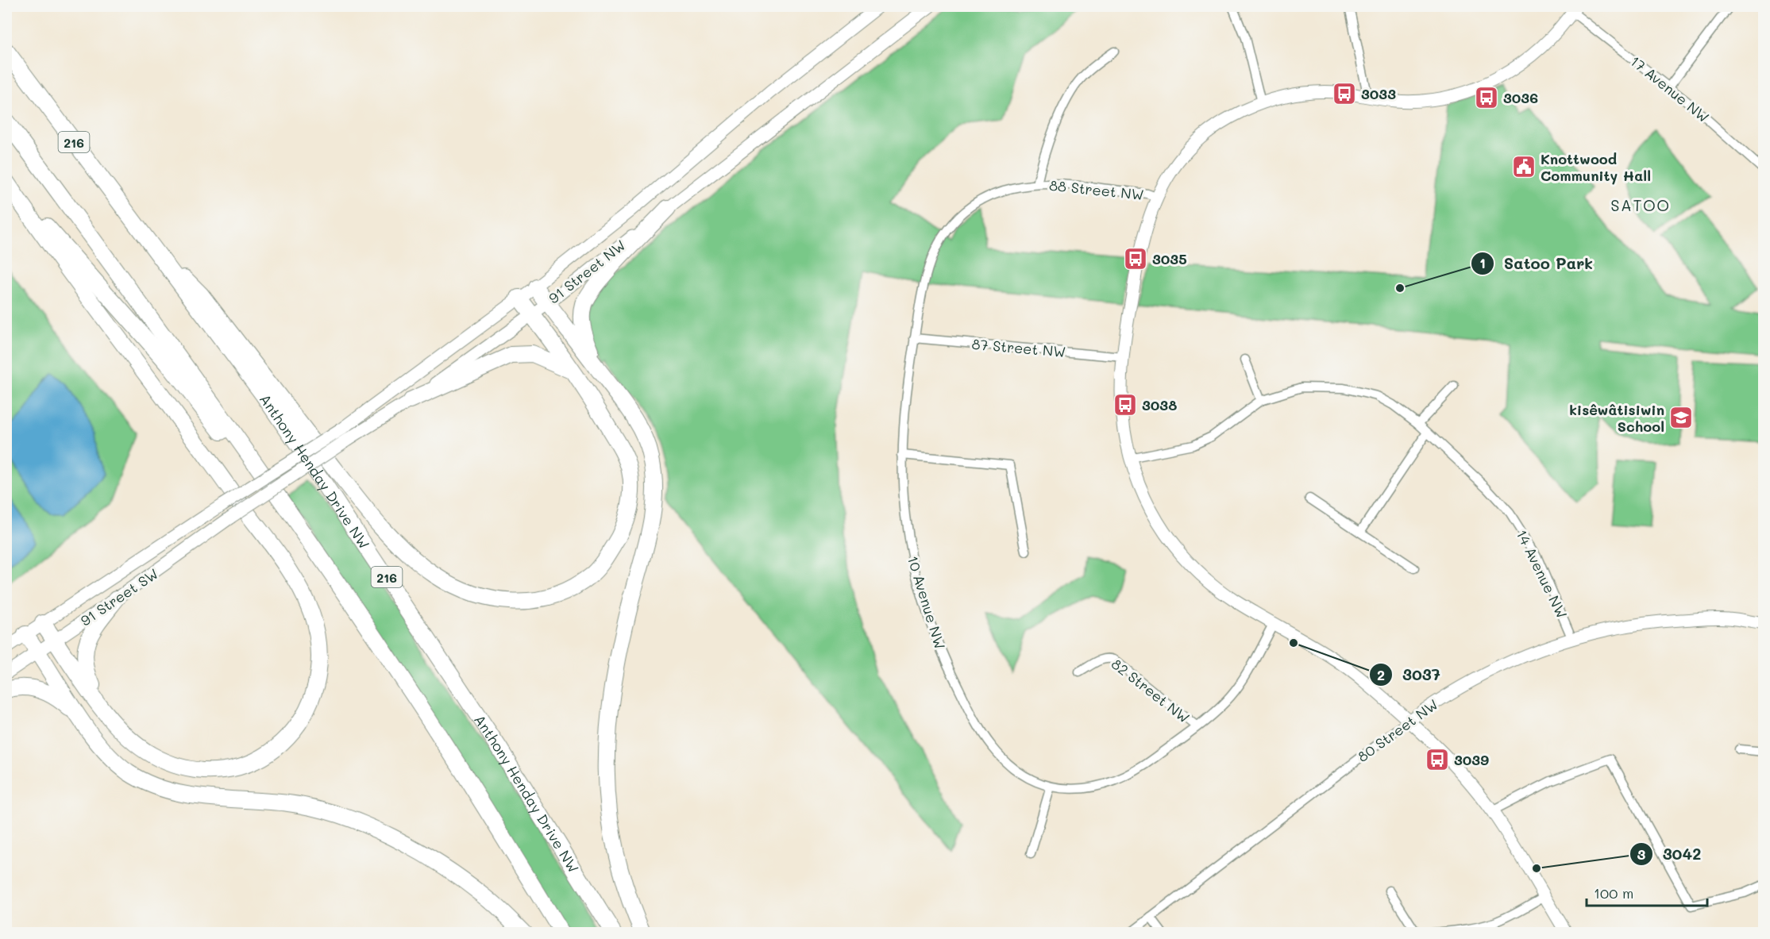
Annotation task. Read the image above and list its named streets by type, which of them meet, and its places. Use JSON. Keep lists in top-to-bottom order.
{
  "streets": {
    "highway": ["216", "Anthony Henday Drive NW"],
    "main road": ["91 Street NW", "91 Street SW", "80 Street NW"],
    "street": [
      "17 Avenue NW",
      "88 Street NW",
      "87 Street NW",
      "14 Avenue NW",
      "10 Avenue NW",
      "82 Street NW"
    ]
  },
  "crossings": [
    ["88 Street NW", "10 Avenue NW"],
    ["91 Street NW", "91 Street SW"],
    ["87 Street NW", "10 Avenue NW"],
    ["14 Avenue NW", "80 Street NW"],
    ["10 Avenue NW", "82 Street NW"]
  ],
  "districts": ["SATOO"],
  "places": {
    "bus stop": [
      "3033",
      "3036",
      "3035",
      "3038",
      "3039"
    ],
    "public building": ["Knottwood Community Hall"],
    "other": ["Satoo Park", "3037", "3042"],
    "school or university": ["kisêwâtisiwin School"]
  },
  "scale_bar": "100 m"
}
